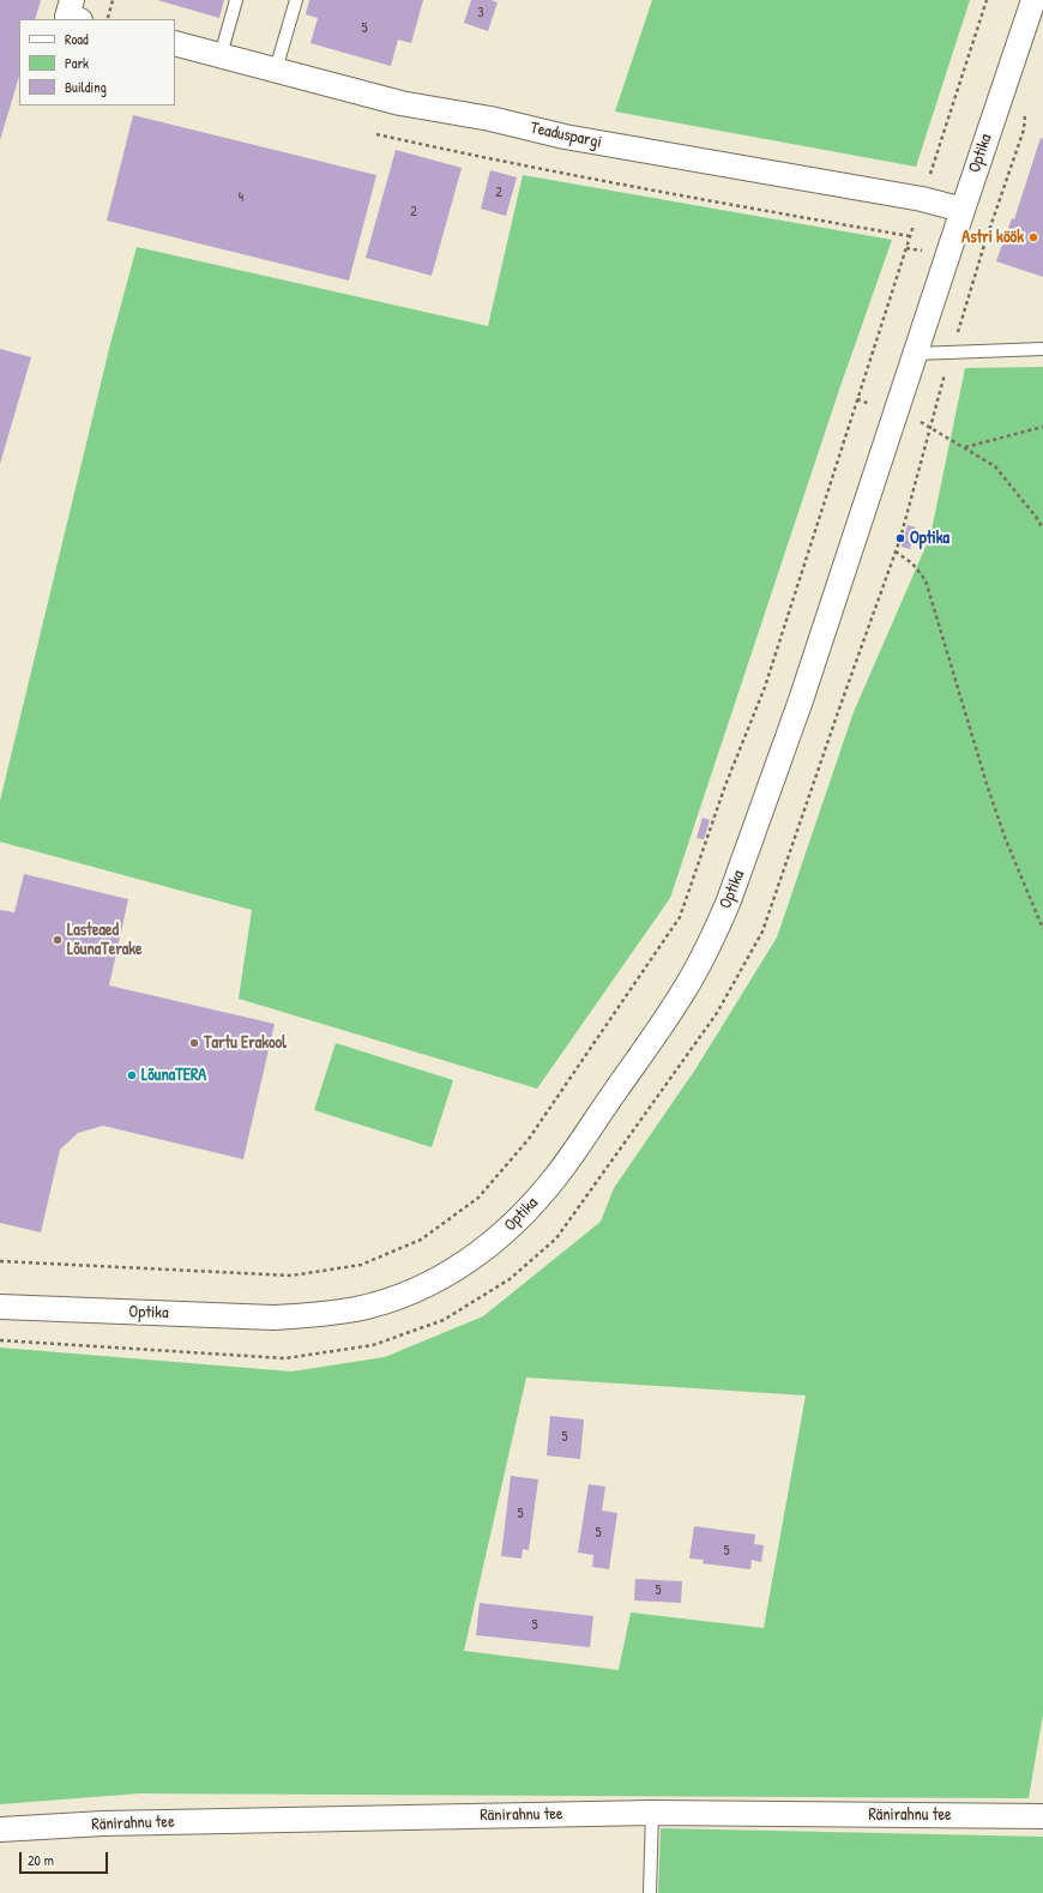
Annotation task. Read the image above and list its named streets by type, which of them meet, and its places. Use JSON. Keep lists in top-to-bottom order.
{
  "streets": {
    "street": ["Teaduspargi", "Optika", "Ränirahnu tee"]
  },
  "crossings": [
    ["Teaduspargi", "Optika"]
  ],
  "places": [
    "Astri köök",
    "Optika",
    "Lasteaed LõunaTerake",
    "Tartu Erakool",
    "LõunaTERA"
  ],
  "house_numbers": [
    "3",
    "5",
    "2",
    "4",
    "2",
    "5",
    "5",
    "5",
    "5",
    "5",
    "5"
  ],
  "legend": ["Road", "Park", "Building"],
  "scale_bar": "20 m"
}
